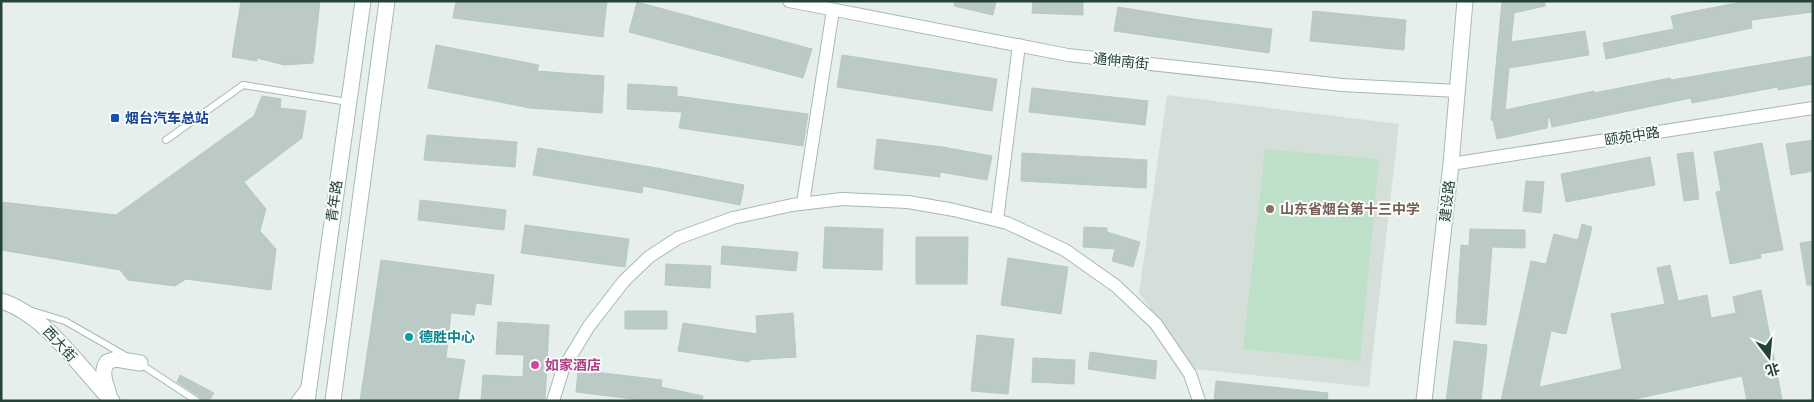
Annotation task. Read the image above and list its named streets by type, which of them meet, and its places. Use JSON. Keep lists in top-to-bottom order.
{
  "streets": {
    "main road": ["青年路", "建设路", "西大街"],
    "street": ["通伸南街", "颐苑中路"]
  },
  "crossings": [
    ["通伸南街", "建设路"],
    ["颐苑中路", "建设路"]
  ],
  "places": {
    "transit": ["烟台汽车总站"],
    "other": ["山东省烟台第十三中学", "德胜中心", "如家酒店"]
  },
  "north": "bottom"
}
